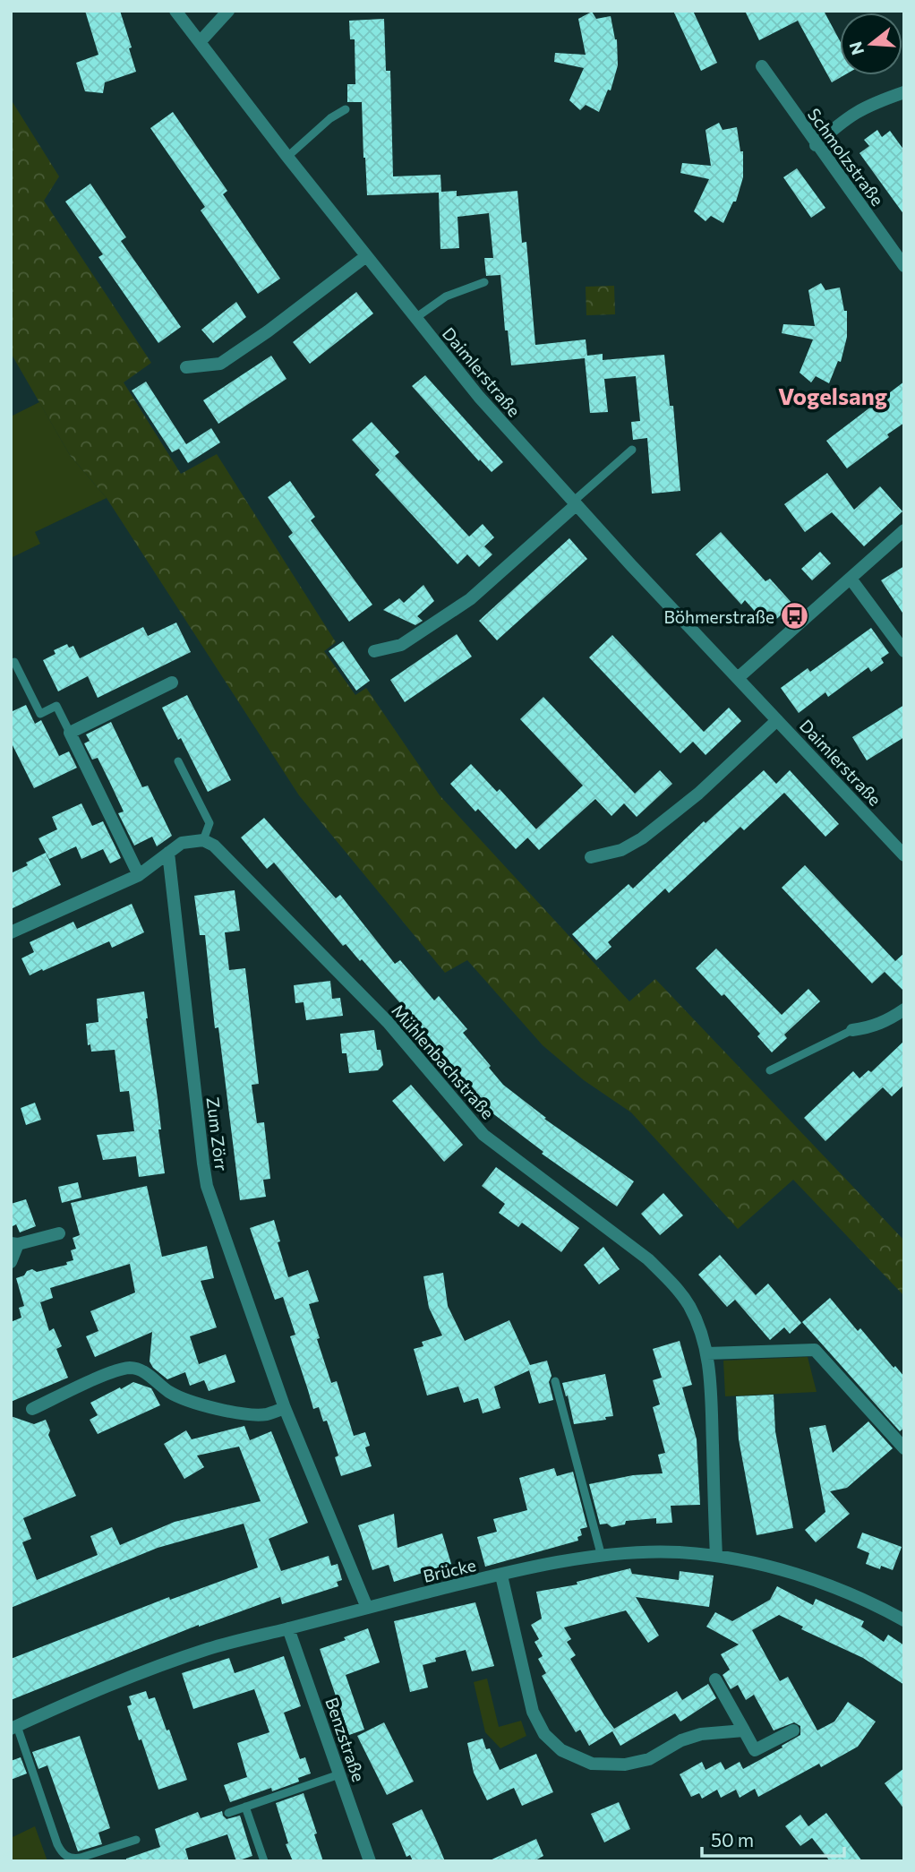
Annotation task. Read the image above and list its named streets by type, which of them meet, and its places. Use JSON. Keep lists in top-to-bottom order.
{
  "streets": {
    "street": [
      "Schmolzstraße",
      "Daimlerstraße",
      "Mühlenbachstraße",
      "Zum Zörr",
      "Brücke",
      "Benzstraße"
    ]
  },
  "crossings": [
    ["Mühlenbachstraße", "Brücke"],
    ["Zum Zörr", "Brücke"],
    ["Brücke", "Benzstraße"]
  ],
  "districts": ["Vogelsang"],
  "places": {
    "bus stop": ["Böhmerstraße"]
  },
  "scale_bar": "50 m",
  "north": "left"
}
